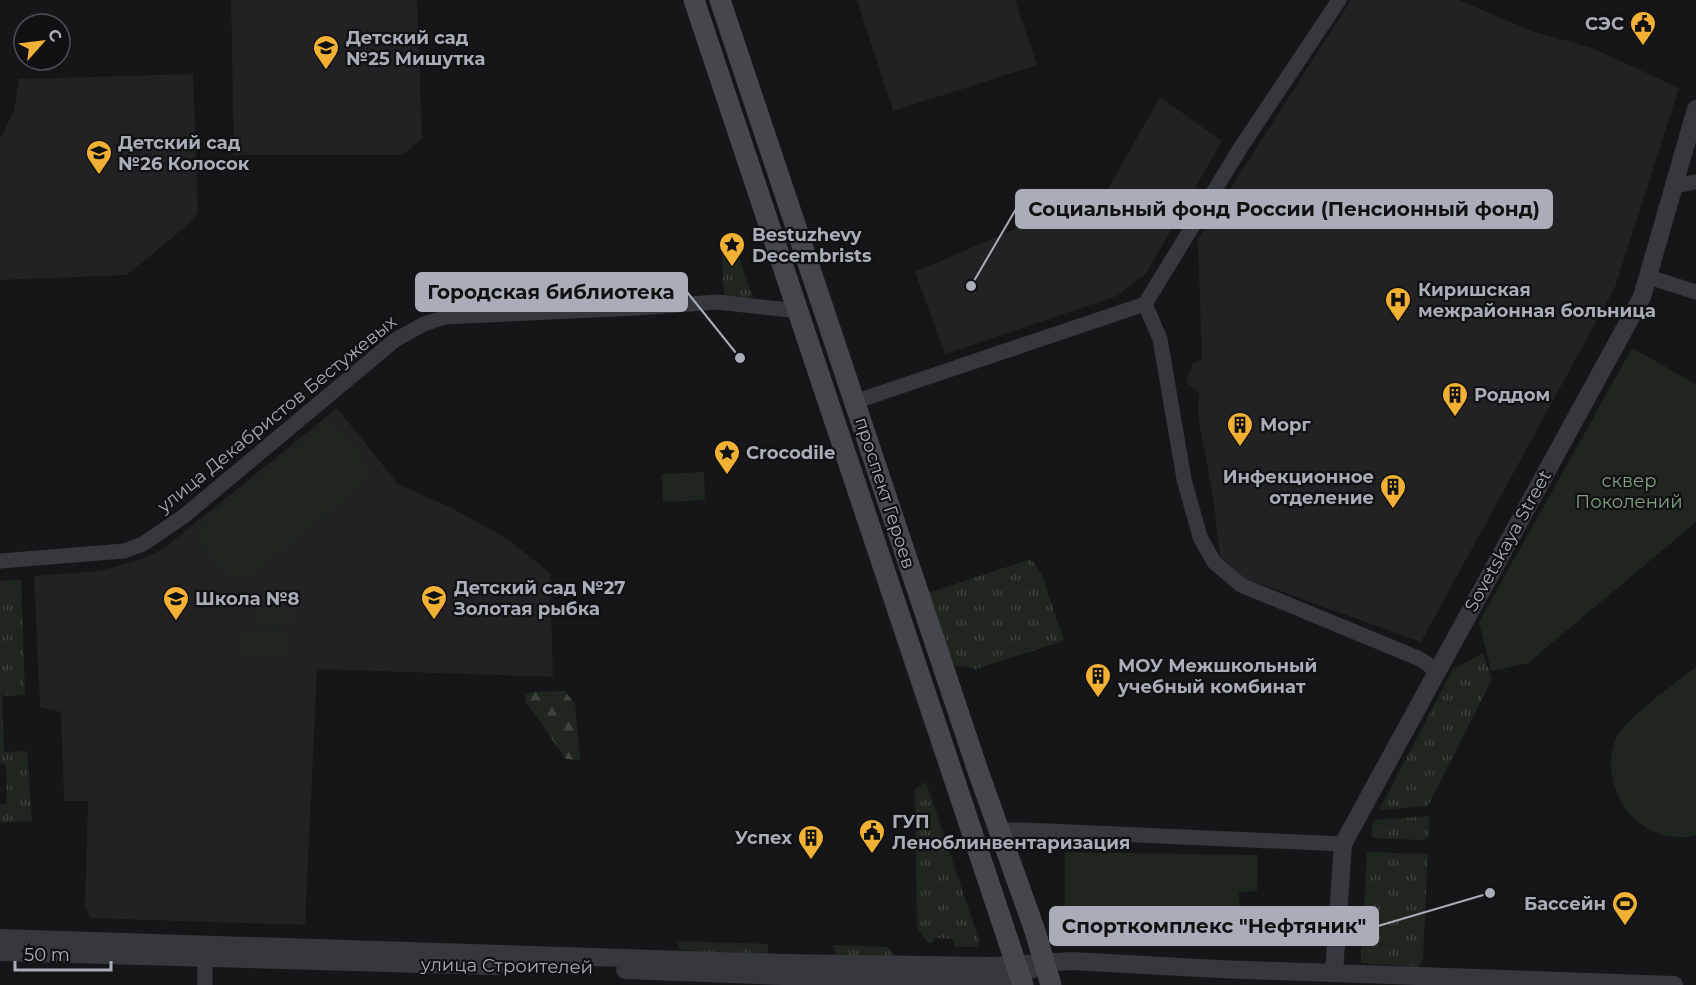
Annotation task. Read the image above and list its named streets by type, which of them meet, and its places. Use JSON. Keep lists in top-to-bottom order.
{
  "streets": {
    "main road": ["проспект Героев"],
    "street": ["улица Декабристов Бестужевых", "Sovetskaya Street", "улица Строителей"]
  },
  "crossings": [
    ["улица Декабристов Бестужевых", "проспект Героев"],
    ["проспект Героев", "улица Строителей"],
    ["Sovetskaya Street", "улица Строителей"]
  ],
  "parks": ["сквер Поколений"],
  "places": {
    "public building": ["СЭС", "ГУП Леноблинвентаризация"],
    "school or university": [
      "Детский сад №25 Мишутка",
      "Детский сад №26 Колосок",
      "Детский сад №27 Золотая рыбка",
      "Школа №8"
    ],
    "place": ["Bestuzhevy Decembrists", "Crocodile"],
    "other": ["Социальный фонд России (Пенсионный фонд)", "Городская библиотека", "Спорткомплекс \"Нефтяник\""],
    "hospital": ["Киришская межрайонная больница"],
    "building": [
      "Роддом",
      "Морг",
      "Инфекционное отделение",
      "МОУ Межшкольный учебный комбинат",
      "Успех"
    ],
    "sports": ["Бассейн"]
  },
  "scale_bar": "50 m",
  "north": "top right"
}
